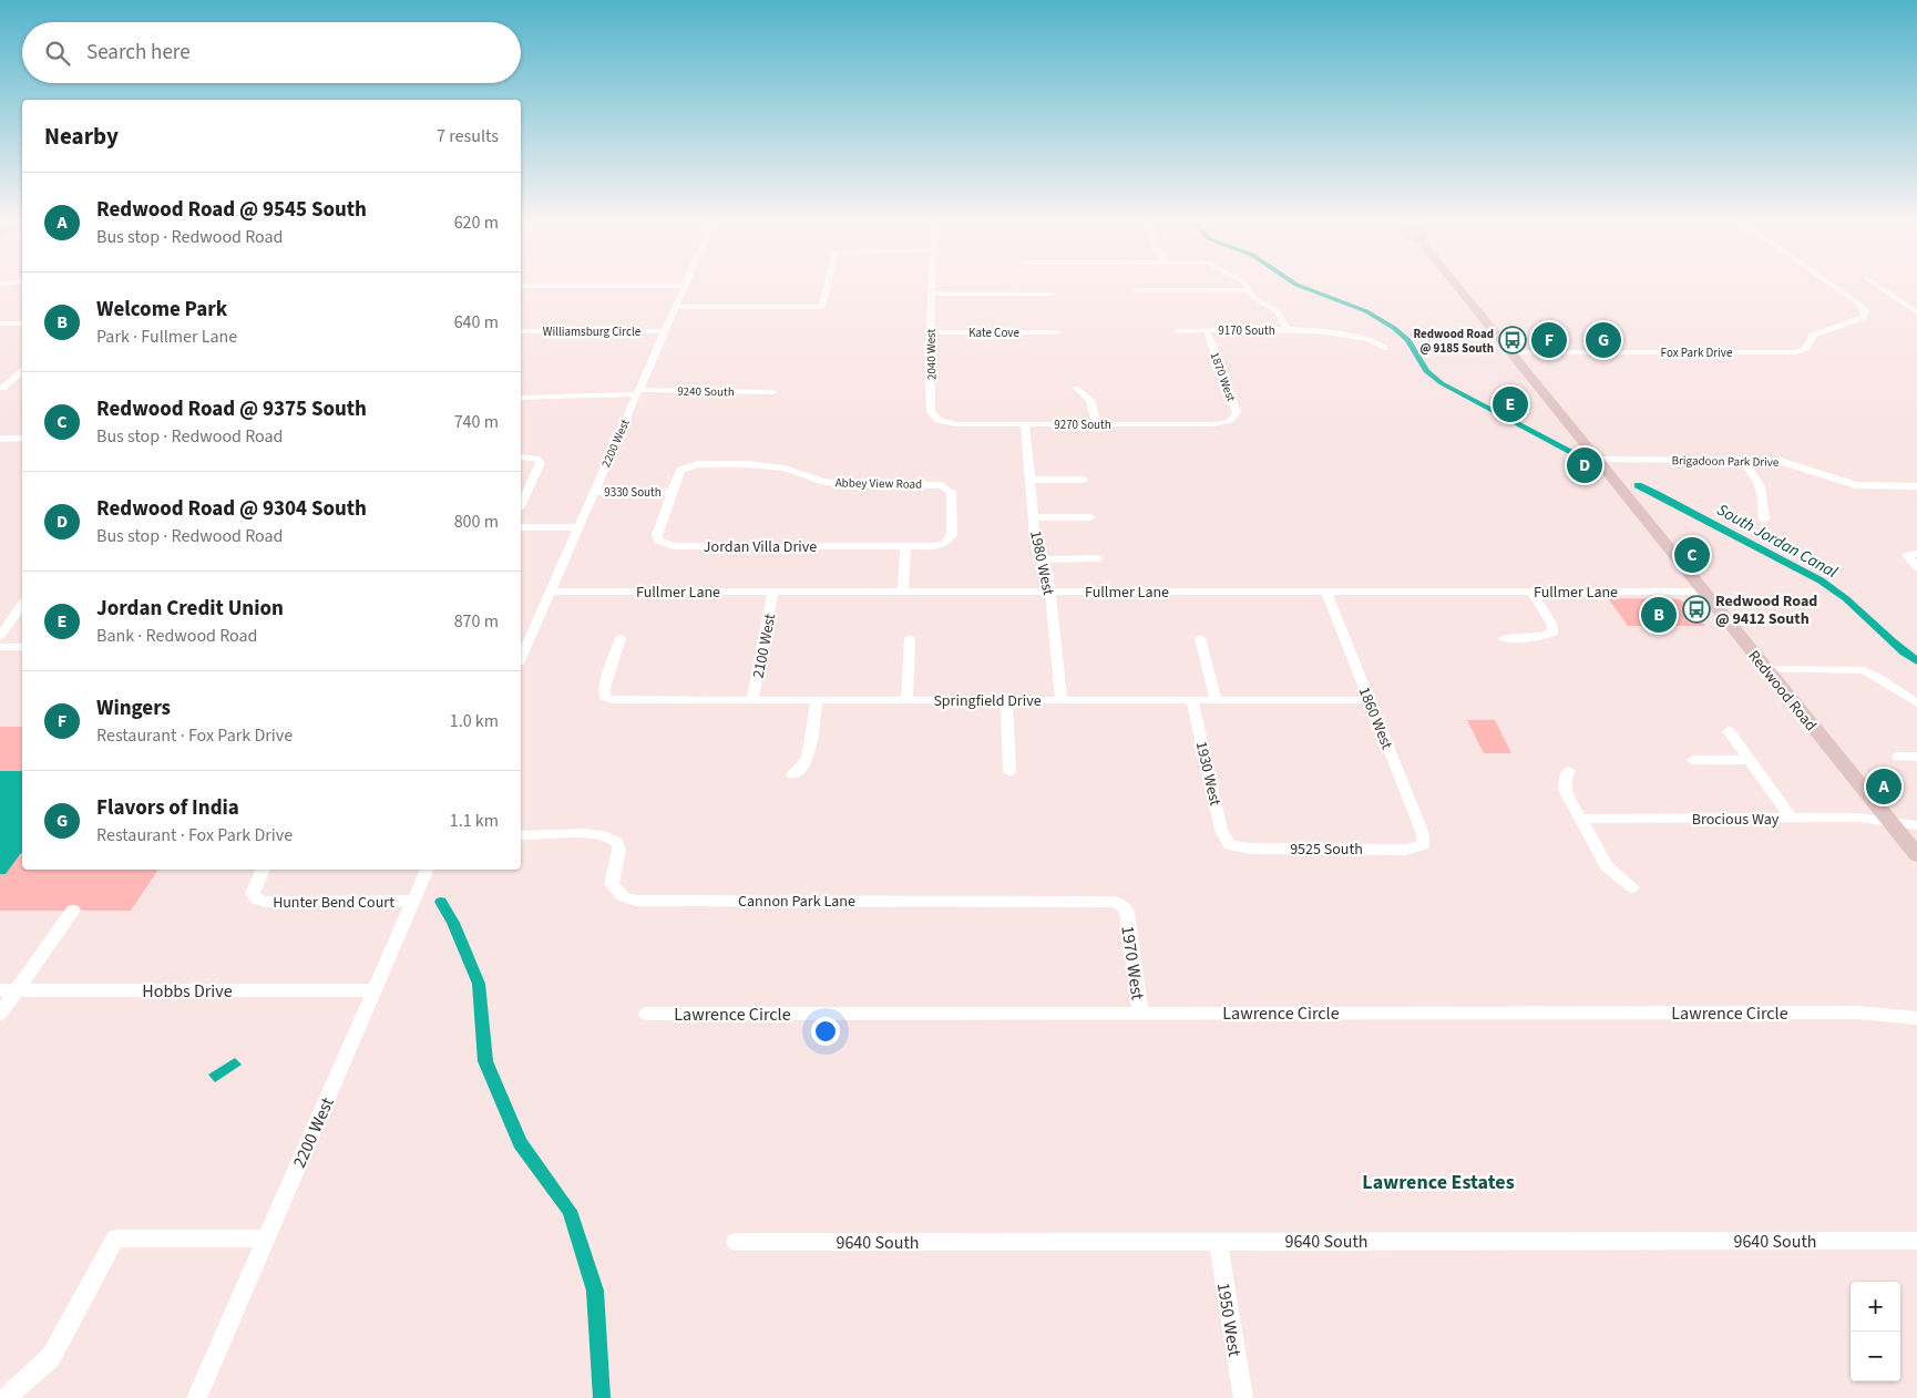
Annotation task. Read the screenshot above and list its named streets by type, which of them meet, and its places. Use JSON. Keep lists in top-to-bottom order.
{
  "streets": {
    "main road": ["Redwood Road"],
    "street": [
      "9170 South",
      "Williamsburg Circle",
      "Kate Cove",
      "Fox Park Drive",
      "2040 West",
      "1870 West",
      "9240 South",
      "9270 South",
      "2200 West",
      "Brigadoon Park Drive",
      "Abbey View Road",
      "9330 South",
      "Jordan Villa Drive",
      "1980 West",
      "Fullmer Lane",
      "2100 West",
      "Springfield Drive",
      "1860 West",
      "1930 West",
      "Brocious Way",
      "9525 South",
      "Cannon Park Lane",
      "Hunter Bend Court",
      "1970 West",
      "Hobbs Drive",
      "Lawrence Circle",
      "9640 South",
      "1950 West"
    ]
  },
  "crossings": [
    ["9170 South", "1870 West"],
    ["Williamsburg Circle", "2200 West"],
    ["Kate Cove", "2040 West"],
    ["Fox Park Drive", "Redwood Road"],
    ["2040 West", "9270 South"],
    ["1870 West", "9270 South"],
    ["9240 South", "2200 West"],
    ["9270 South", "1980 West"],
    ["2200 West", "9330 South"],
    ["2200 West", "Fullmer Lane"],
    ["2200 West", "Hunter Bend Court"],
    ["2200 West", "Hobbs Drive"],
    ["Brigadoon Park Drive", "Redwood Road"],
    ["Abbey View Road", "Jordan Villa Drive"],
    ["9330 South", "Jordan Villa Drive"],
    ["1980 West", "Fullmer Lane"],
    ["1980 West", "Springfield Drive"],
    ["Fullmer Lane", "2100 West"],
    ["Fullmer Lane", "Redwood Road"],
    ["Fullmer Lane", "1860 West"],
    ["2100 West", "Springfield Drive"],
    ["Redwood Road", "Brocious Way"],
    ["Springfield Drive", "1860 West"],
    ["Springfield Drive", "1930 West"],
    ["1860 West", "9525 South"],
    ["1930 West", "9525 South"],
    ["Cannon Park Lane", "1970 West"],
    ["1970 West", "Lawrence Circle"],
    ["9640 South", "1950 West"]
  ],
  "districts": ["Lawrence Estates"],
  "water": ["South Jordan Canal"],
  "places": {
    "bus stop": ["Redwood Road @ 9185 South", "Redwood Road @ 9412 South"]
  },
  "page": {
    "search": "Search here",
    "heading": ["Nearby", "7 results"],
    "list": [
      {
        "mark": "A",
        "name": "Redwood Road @ 9545 South",
        "note": "Bus stop · Redwood Road",
        "value": "620 m"
      },
      {
        "mark": "B",
        "name": "Welcome Park",
        "note": "Park · Fullmer Lane",
        "value": "640 m"
      },
      {
        "mark": "C",
        "name": "Redwood Road @ 9375 South",
        "note": "Bus stop · Redwood Road",
        "value": "740 m"
      },
      {
        "mark": "D",
        "name": "Redwood Road @ 9304 South",
        "note": "Bus stop · Redwood Road",
        "value": "800 m"
      },
      {
        "mark": "E",
        "name": "Jordan Credit Union",
        "note": "Bank · Redwood Road",
        "value": "870 m"
      },
      {
        "mark": "F",
        "name": "Wingers",
        "note": "Restaurant · Fox Park Drive",
        "value": "1.0 km"
      },
      {
        "mark": "G",
        "name": "Flavors of India",
        "note": "Restaurant · Fox Park Drive",
        "value": "1.1 km"
      }
    ],
    "pins": [
      "F",
      "G",
      "E",
      "D",
      "C",
      "B",
      "A"
    ],
    "map_buttons": ["+", "−"]
  }
}
